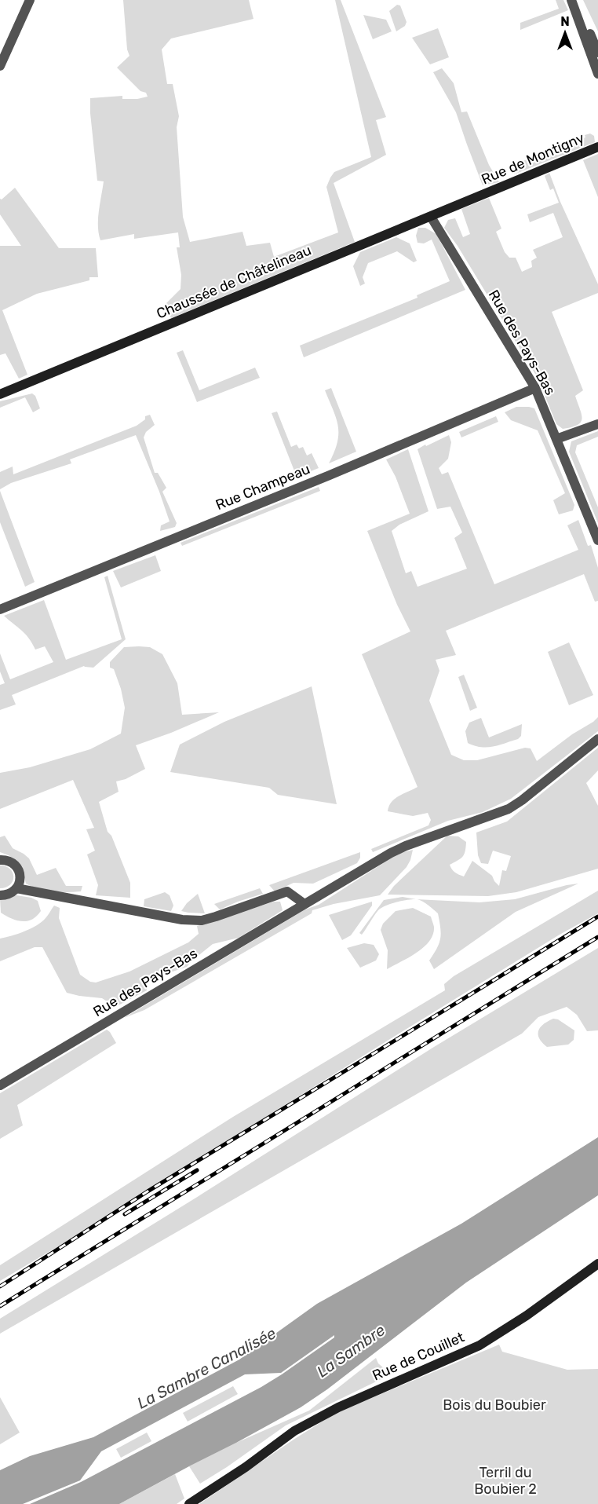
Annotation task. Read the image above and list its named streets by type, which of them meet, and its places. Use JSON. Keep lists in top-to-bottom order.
{
  "streets": {
    "main road": ["Rue de Montigny", "Chaussée de Châtelineau", "Rue de Couillet"],
    "street": ["Rue des Pays-Bas", "Rue Champeau"]
  },
  "crossings": [
    ["Rue de Montigny", "Chaussée de Châtelineau"],
    ["Chaussée de Châtelineau", "Rue des Pays-Bas"],
    ["Rue des Pays-Bas", "Rue Champeau"]
  ],
  "water": ["La Sambre", "La Sambre Canalisée"],
  "parks": ["Bois du Boubier", "Terril du Boubier 2"],
  "north": "top"
}
